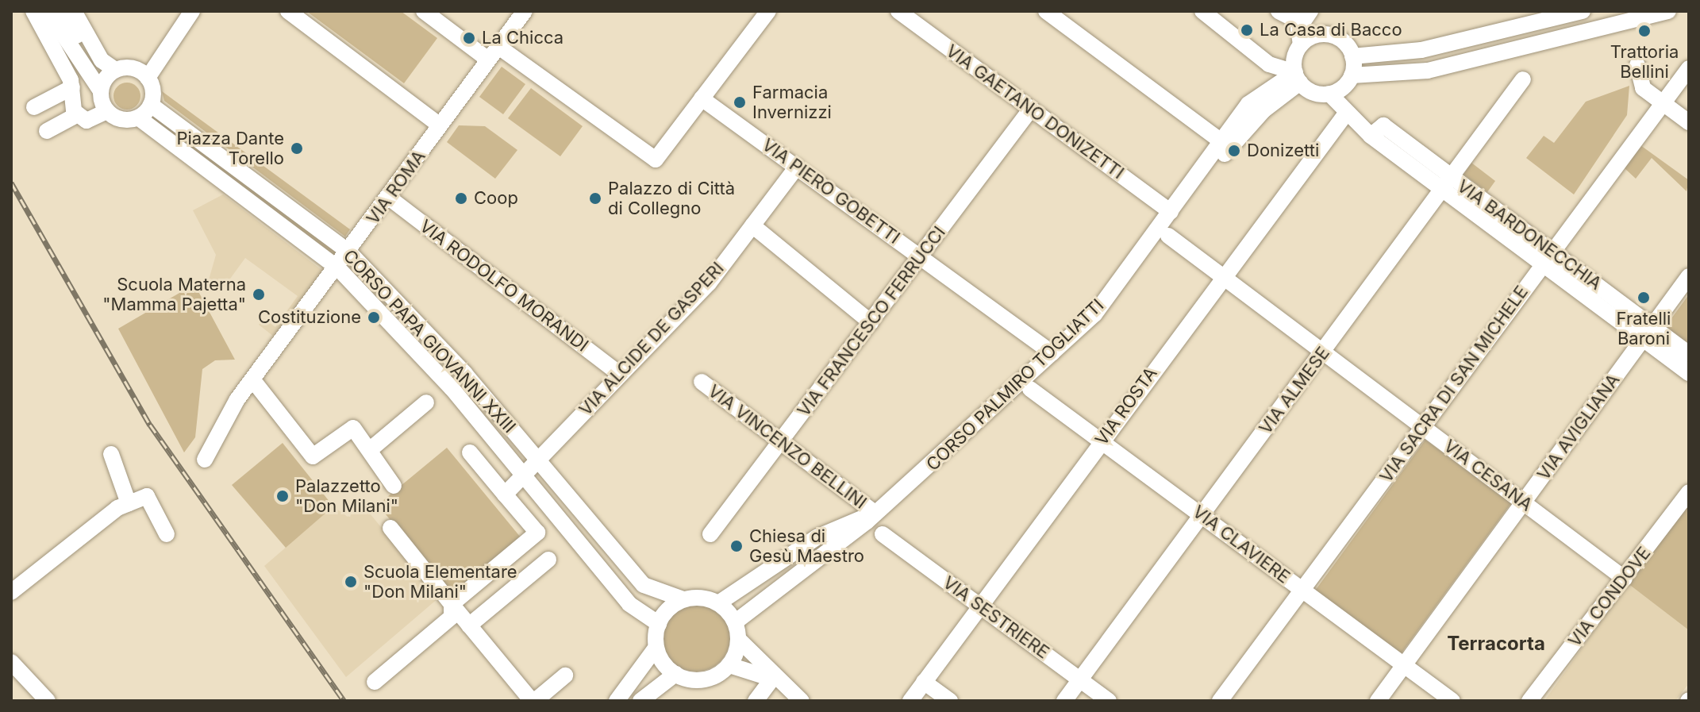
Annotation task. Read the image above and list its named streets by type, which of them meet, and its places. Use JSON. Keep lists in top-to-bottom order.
{
  "streets": {
    "street": [
      "VIA GAETANO DONIZETTI",
      "VIA ROMA",
      "VIA PIERO GOBETTI",
      "VIA BARDONECCHIA",
      "VIA RODOLFO MORANDI",
      "VIA FRANCESCO FERRUCCI",
      "VIA ALCIDE DE GASPERI",
      "CORSO PAPA GIOVANNI XXIII",
      "VIA SACRA DI SAN MICHELE",
      "CORSO PALMIRO TOGLIATTI",
      "VIA ALMESE",
      "VIA ROSTA",
      "VIA AVIGLIANA",
      "VIA VINCENZO BELLINI",
      "VIA CESANA",
      "VIA CLAVIERE",
      "VIA CONDOVE",
      "VIA SESTRIERE"
    ]
  },
  "crossings": [
    ["VIA GAETANO DONIZETTI", "VIA FRANCESCO FERRUCCI"],
    ["VIA GAETANO DONIZETTI", "CORSO PALMIRO TOGLIATTI"],
    ["VIA ROMA", "VIA RODOLFO MORANDI"],
    ["VIA ROMA", "CORSO PAPA GIOVANNI XXIII"],
    ["VIA PIERO GOBETTI", "VIA FRANCESCO FERRUCCI"],
    ["VIA PIERO GOBETTI", "VIA ALCIDE DE GASPERI"],
    ["VIA PIERO GOBETTI", "CORSO PALMIRO TOGLIATTI"],
    ["VIA BARDONECCHIA", "VIA SACRA DI SAN MICHELE"],
    ["VIA BARDONECCHIA", "CORSO PALMIRO TOGLIATTI"],
    ["VIA BARDONECCHIA", "VIA ALMESE"],
    ["VIA BARDONECCHIA", "VIA ROSTA"],
    ["VIA BARDONECCHIA", "VIA AVIGLIANA"],
    ["VIA RODOLFO MORANDI", "VIA ALCIDE DE GASPERI"],
    ["VIA FRANCESCO FERRUCCI", "VIA VINCENZO BELLINI"],
    ["VIA ALCIDE DE GASPERI", "CORSO PAPA GIOVANNI XXIII"],
    ["CORSO PAPA GIOVANNI XXIII", "CORSO PALMIRO TOGLIATTI"],
    ["VIA SACRA DI SAN MICHELE", "VIA CESANA"],
    ["VIA SACRA DI SAN MICHELE", "VIA CLAVIERE"],
    ["CORSO PALMIRO TOGLIATTI", "VIA VINCENZO BELLINI"],
    ["VIA ALMESE", "VIA CESANA"],
    ["VIA ALMESE", "VIA CLAVIERE"],
    ["VIA ALMESE", "VIA SESTRIERE"],
    ["VIA ROSTA", "VIA CESANA"],
    ["VIA ROSTA", "VIA CLAVIERE"],
    ["VIA ROSTA", "VIA SESTRIERE"],
    ["VIA AVIGLIANA", "VIA CESANA"],
    ["VIA AVIGLIANA", "VIA CLAVIERE"],
    ["VIA CESANA", "VIA CONDOVE"]
  ],
  "districts": ["Terracorta"],
  "places": [
    "La Casa di Bacco",
    "Trattoria Bellini",
    "La Chicca",
    "Farmacia Invernizzi",
    "Piazza Dante Torello",
    "Donizetti",
    "Coop",
    "Palazzo di Città di Collegno",
    "Scuola Materna \"Mamma Pajetta\"",
    "Fratelli Baroni",
    "Costituzione",
    "Palazzetto \"Don Milani\"",
    "Chiesa di Gesù Maestro",
    "Scuola Elementare \"Don Milani\""
  ]
}
